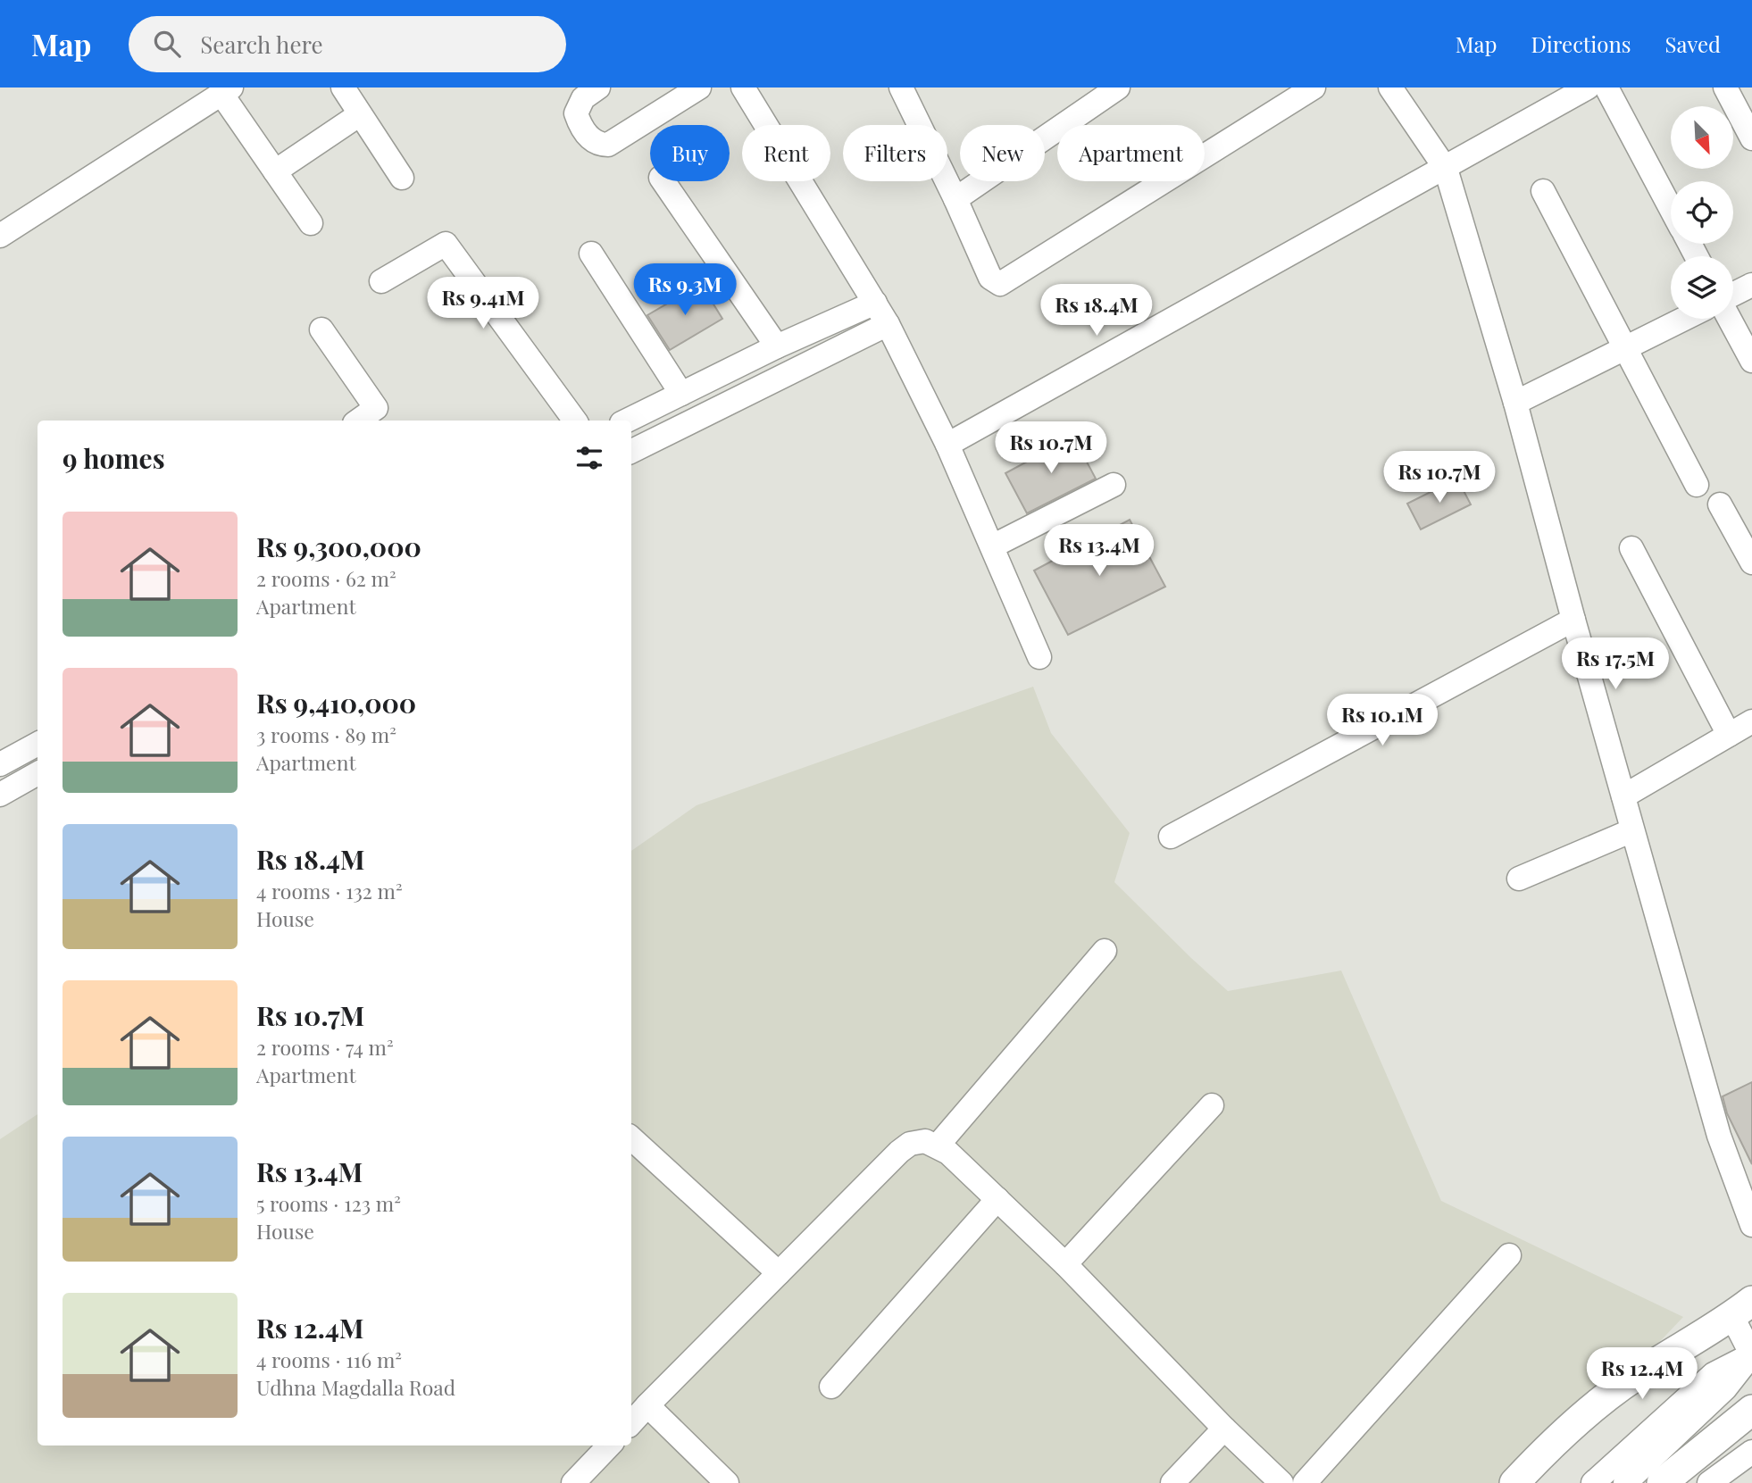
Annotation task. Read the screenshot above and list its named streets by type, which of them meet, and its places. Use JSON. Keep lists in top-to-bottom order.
{
  "north": "bottom right",
  "page": {
    "header": "Map",
    "search": "Search here",
    "nav": ["Map", "Directions", "Saved"],
    "chip": [
      "Buy",
      "Rent",
      "Filters",
      "New",
      "Apartment"
    ],
    "price": [
      "Rs 9.3M",
      "Rs 9.41M",
      "Rs 18.4M",
      "Rs 10.7M",
      "Rs 10.7M",
      "Rs 13.4M",
      "Rs 17.5M",
      "Rs 10.1M",
      "Rs 12.4M"
    ],
    "heading": "9 homes",
    "list": [
      {
        "name": "Rs 9,300,000",
        "note": "2 rooms · 62 m² · Apartment"
      },
      {
        "name": "Rs 9,410,000",
        "note": "3 rooms · 89 m² · Apartment"
      },
      {
        "name": "Rs 18.4M",
        "note": "4 rooms · 132 m² · House"
      },
      {
        "name": "Rs 10.7M",
        "note": "2 rooms · 74 m² · Apartment"
      },
      {
        "name": "Rs 13.4M",
        "note": "5 rooms · 123 m² · House"
      },
      {
        "name": "Rs 12.4M",
        "note": "4 rooms · 116 m² · Udhna Magdalla Road"
      }
    ]
  }
}
